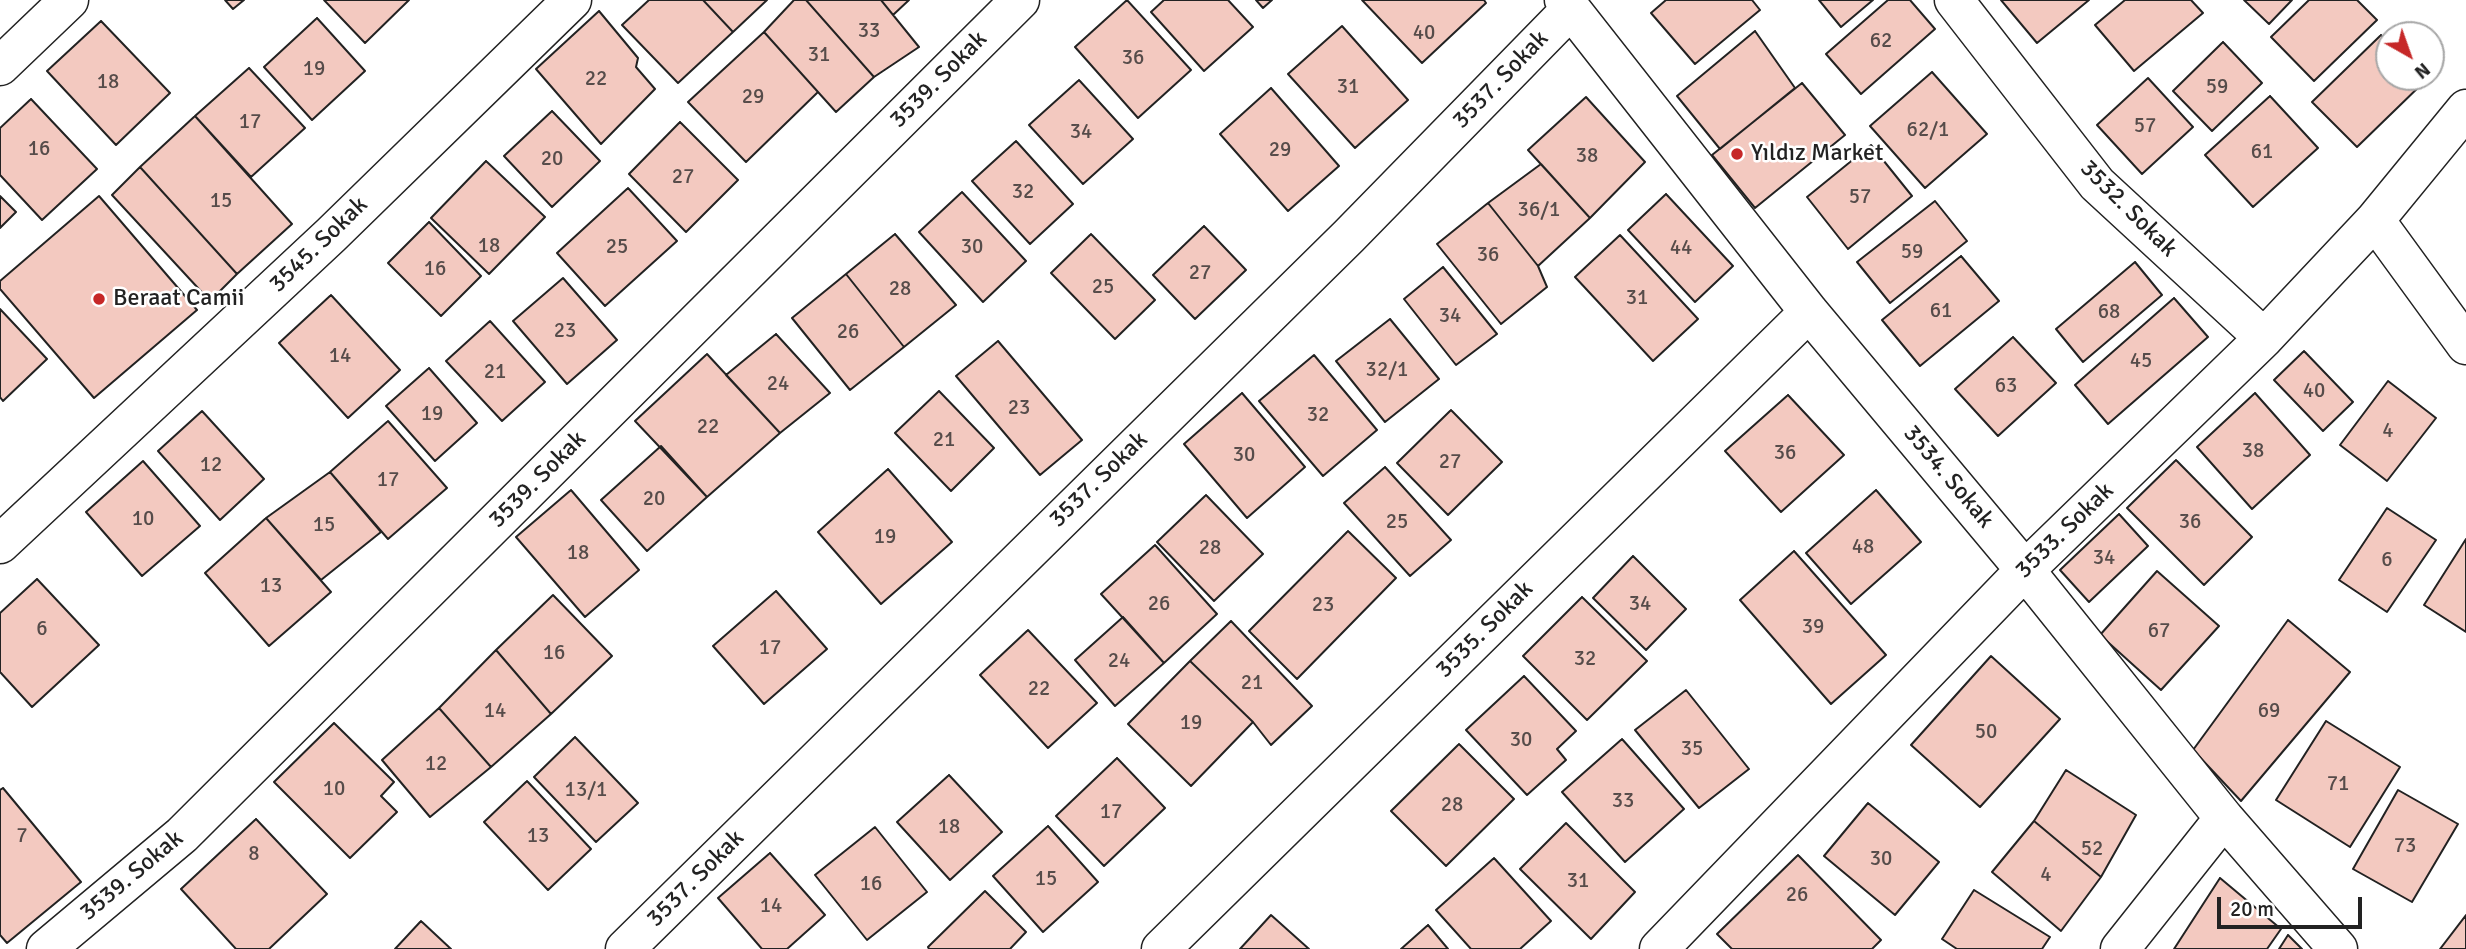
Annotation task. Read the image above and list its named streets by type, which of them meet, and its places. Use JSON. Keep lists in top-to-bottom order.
{
  "streets": {
    "street": [
      "3539. Sokak",
      "3537. Sokak",
      "3532. Sokak",
      "3545. Sokak",
      "3534. Sokak",
      "3533. Sokak",
      "3535. Sokak"
    ]
  },
  "crossings": [
    ["3537. Sokak", "3534. Sokak"],
    ["3532. Sokak", "3533. Sokak"],
    ["3534. Sokak", "3533. Sokak"],
    ["3534. Sokak", "3535. Sokak"]
  ],
  "places": ["Yıldız Market", "Beraat Camii"],
  "house_numbers": [
    "33",
    "40",
    "62",
    "31",
    "36",
    "19",
    "22",
    "18",
    "31",
    "59",
    "29",
    "17",
    "57",
    "62/1",
    "34",
    "16",
    "29",
    "61",
    "38",
    "20",
    "27",
    "32",
    "57",
    "15",
    "36/1",
    "18",
    "25",
    "30",
    "44",
    "59",
    "36",
    "16",
    "27",
    "25",
    "28",
    "31",
    "61",
    "68",
    "34",
    "23",
    "26",
    "14",
    "45",
    "32/1",
    "21",
    "24",
    "63",
    "40",
    "23",
    "19",
    "32",
    "22",
    "4",
    "21",
    "38",
    "36",
    "30",
    "27",
    "12",
    "17",
    "20",
    "10",
    "25",
    "36",
    "15",
    "19",
    "48",
    "28",
    "18",
    "34",
    "6",
    "13",
    "26",
    "34",
    "23",
    "39",
    "6",
    "67",
    "17",
    "16",
    "32",
    "24",
    "21",
    "22",
    "14",
    "69",
    "19",
    "50",
    "30",
    "35",
    "12",
    "71",
    "10",
    "13/1",
    "33",
    "28",
    "17",
    "18",
    "7",
    "13",
    "73",
    "52",
    "8",
    "30",
    "4",
    "15",
    "31",
    "16",
    "26",
    "14"
  ],
  "scale_bar": "20 m",
  "north": "bottom right"
}
